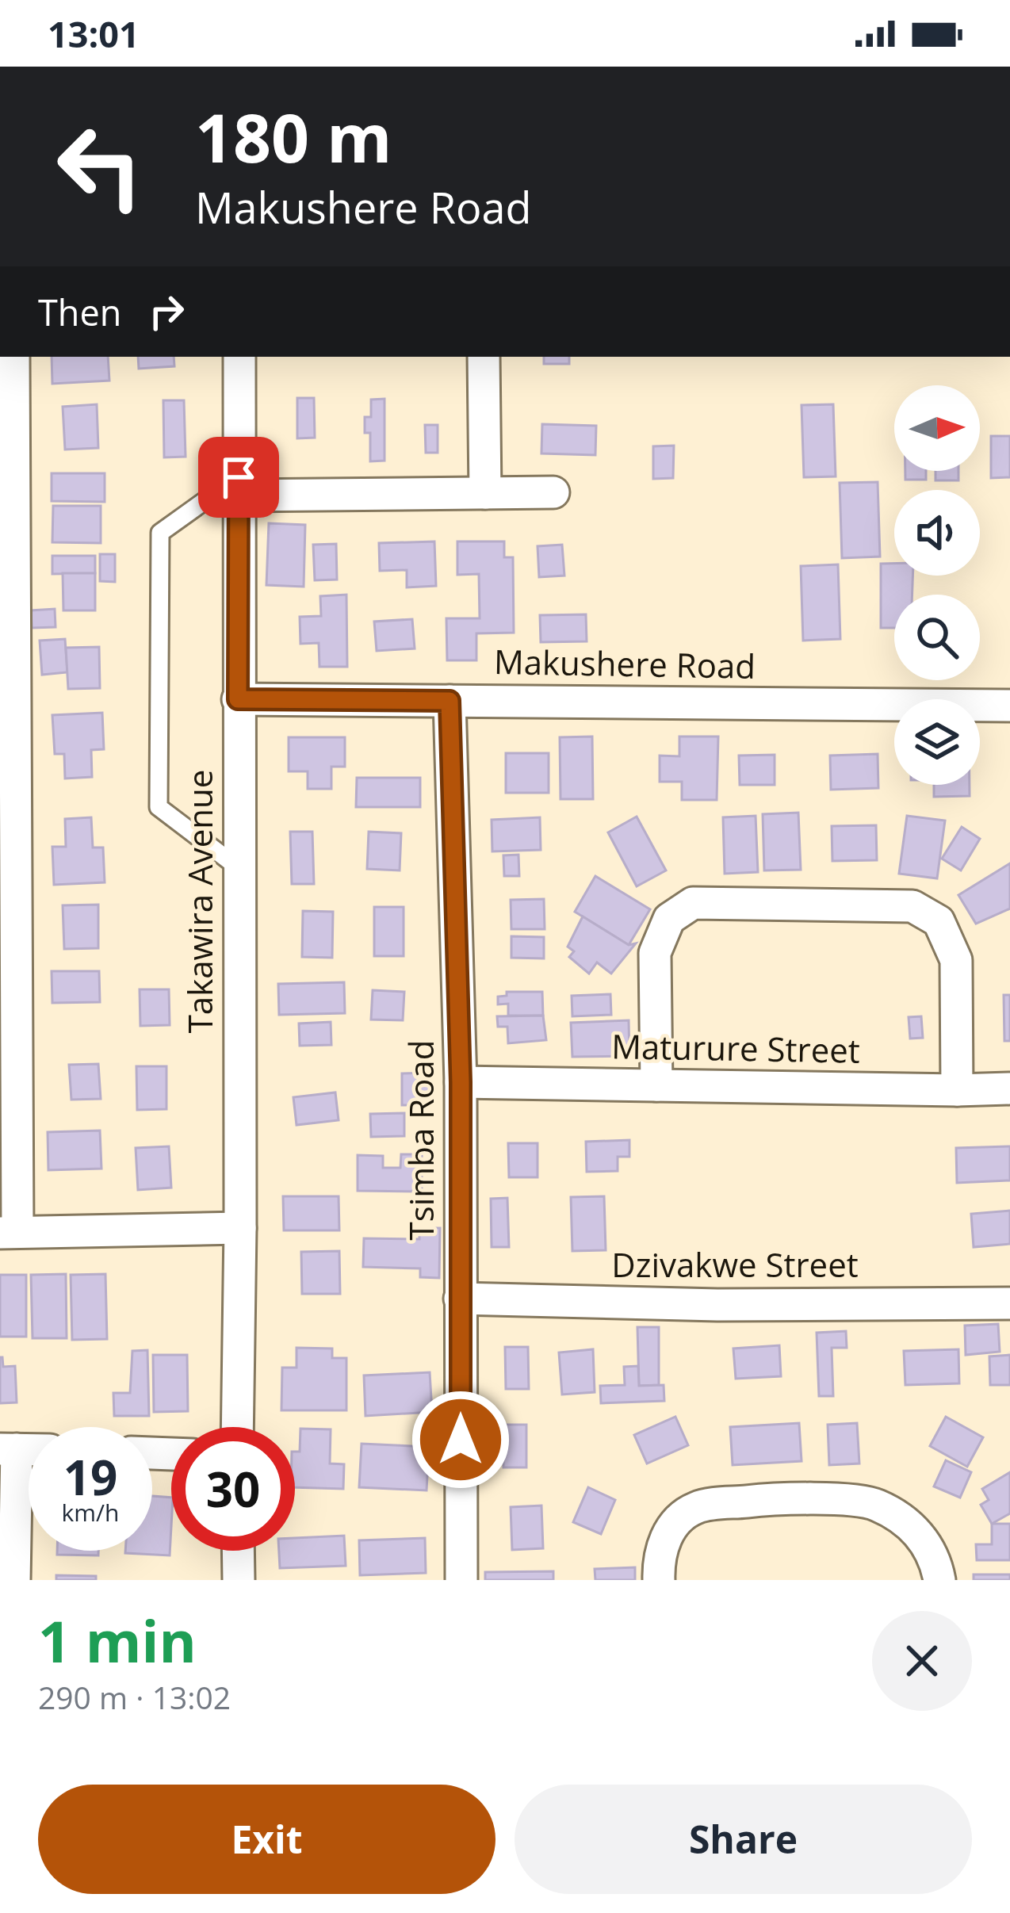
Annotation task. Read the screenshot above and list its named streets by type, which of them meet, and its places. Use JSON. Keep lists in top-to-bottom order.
{
  "streets": {
    "street": [
      "Makushere Road",
      "Takawira Avenue",
      "Maturure Street",
      "Tsimba Road",
      "Dzivakwe Street"
    ]
  },
  "crossings": [
    ["Makushere Road", "Takawira Avenue"],
    ["Makushere Road", "Tsimba Road"],
    ["Maturure Street", "Tsimba Road"],
    ["Tsimba Road", "Dzivakwe Street"]
  ],
  "north": "right",
  "page": {
    "status": "13:01",
    "turn": ["180 m", "Makushere Road"],
    "then": "Then",
    "speed": "19 km/h",
    "limit": "30",
    "heading": ["1 min", "290 m · 13:02"],
    "buttons": ["Exit", "Share"]
  }
}
